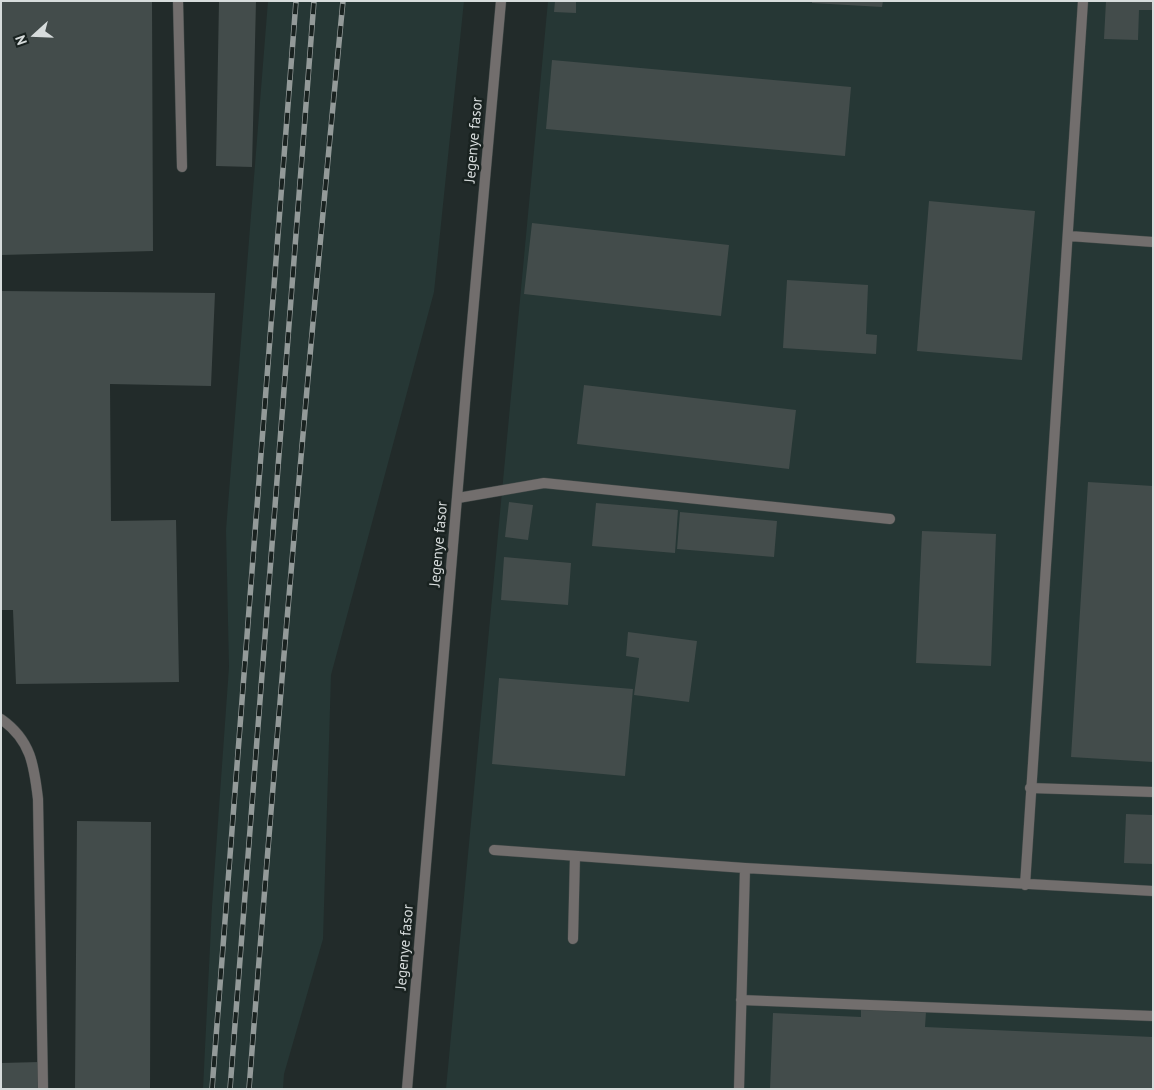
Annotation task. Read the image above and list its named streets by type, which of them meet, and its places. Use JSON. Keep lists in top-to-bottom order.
{
  "streets": {
    "street": ["Jegenye fasor"]
  },
  "north": "left"
}
